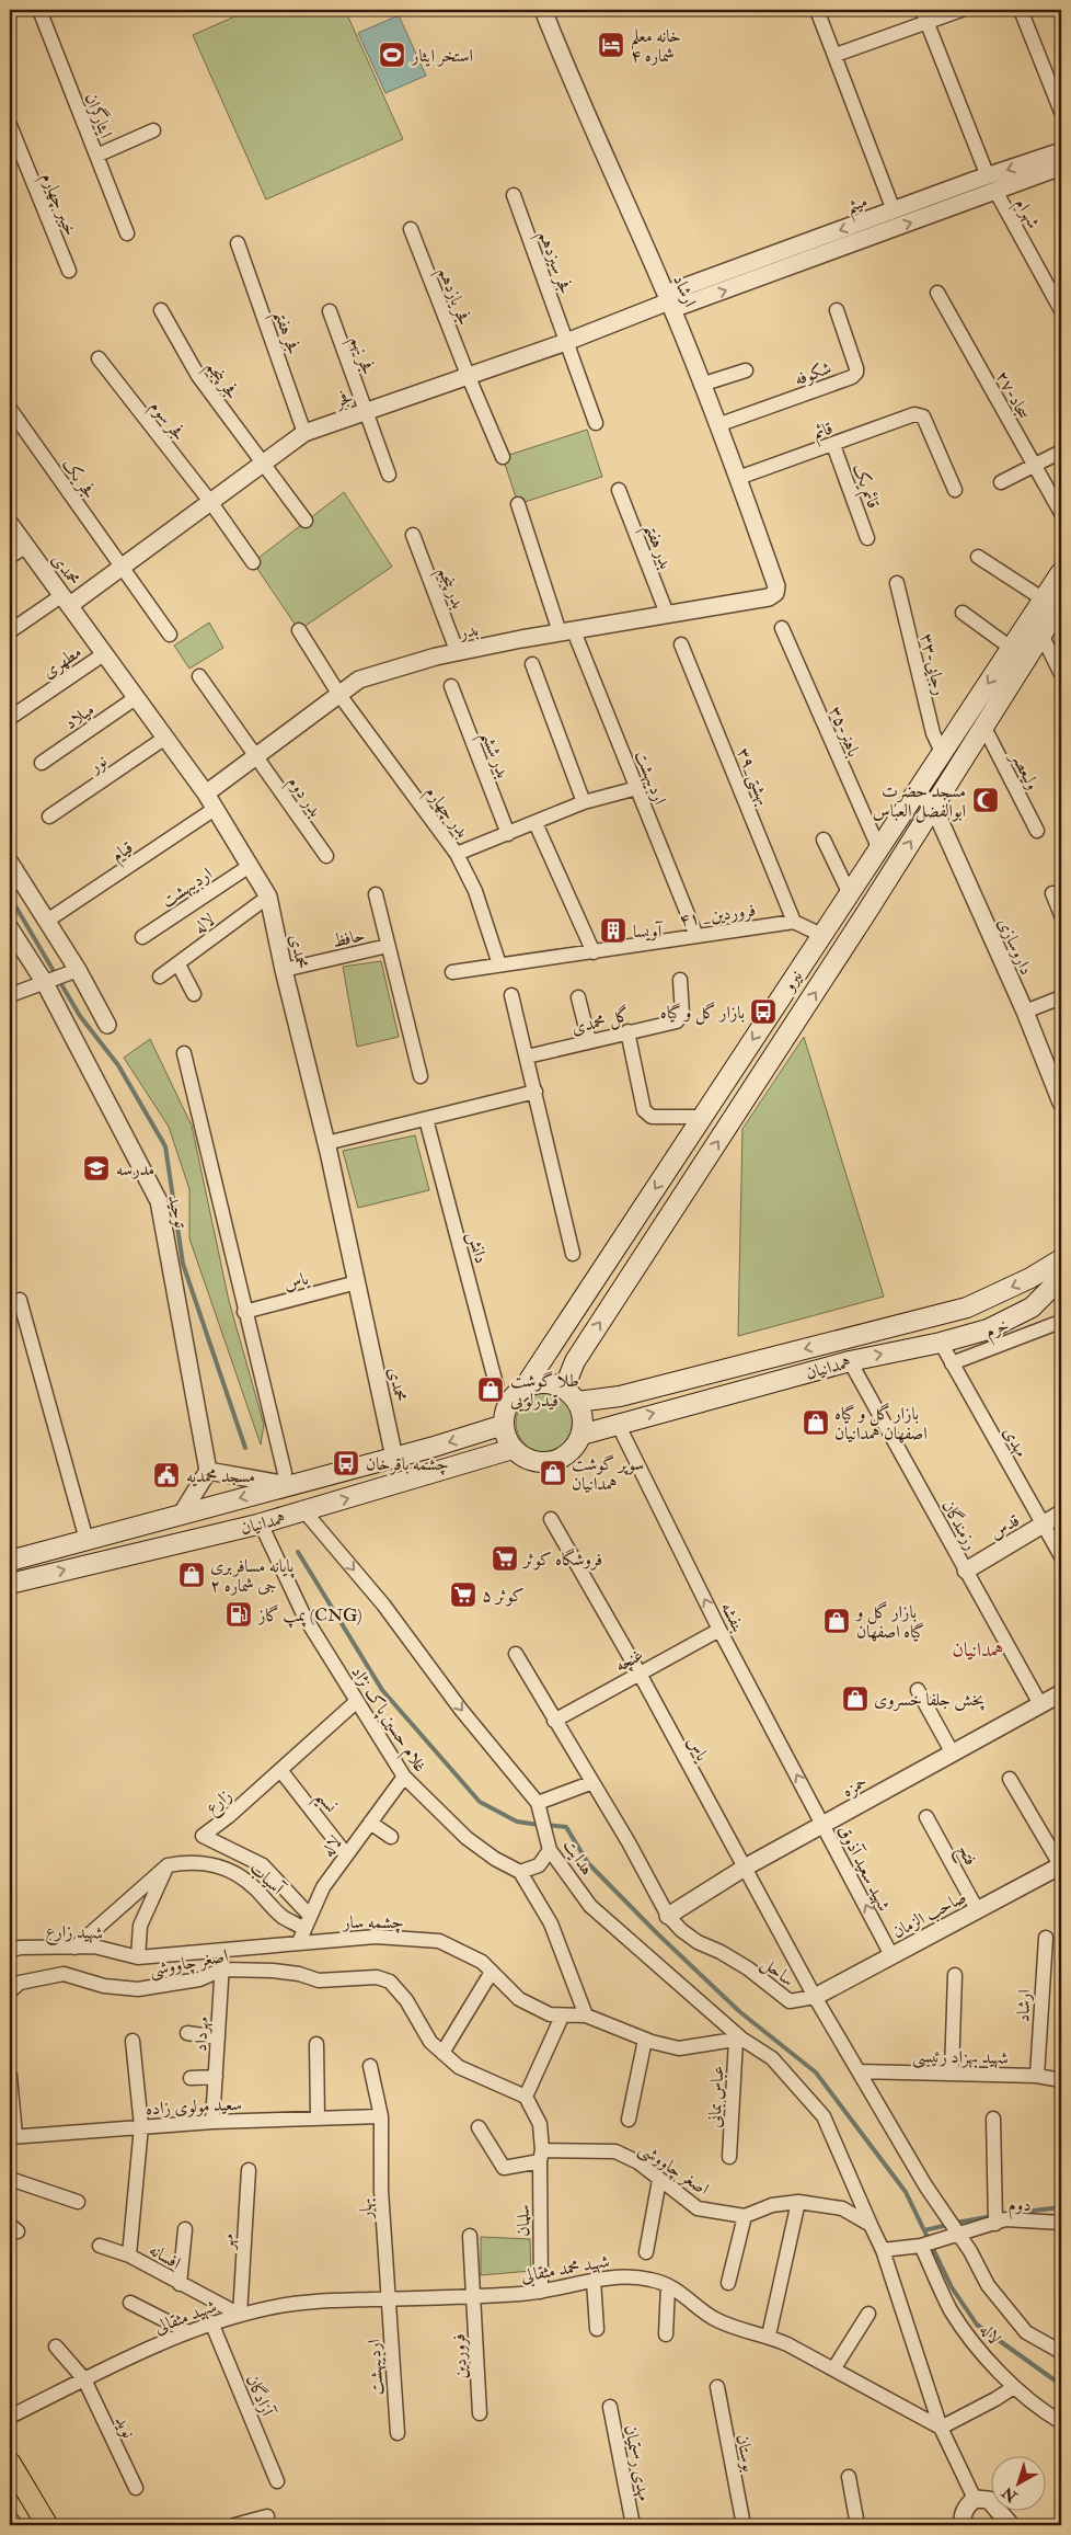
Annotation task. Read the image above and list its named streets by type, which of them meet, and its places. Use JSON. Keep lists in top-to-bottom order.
{
  "streets": {
    "main road": ["نیرو", "همدانیان"],
    "street": [
      "ایثارگران",
      "میثم",
      "خیبر چهارم",
      "شهرام",
      "فجر سیزدهم",
      "ارشاد",
      "فجر یازدهم",
      "فجر هفتم",
      "فجر نهم",
      "شکوفه",
      "فجر پنجم",
      "۲۷-سجاد",
      "فجر",
      "فجر سوم",
      "قائم",
      "فجر یک",
      "قائم یک",
      "بدر هفتم",
      "محمدی",
      "بدر پنجم",
      "بدر",
      "مطهری",
      "۳۳-رجایی",
      "میلاد",
      "۳۵-باهنر",
      "بدر ششم",
      "نور",
      "ولیعصر",
      "۳۹_بهشتی",
      "اردیبهشت",
      "بدر دوم",
      "بدر چهارم",
      "قیام",
      "۴۱ _فروردین",
      "لاله",
      "حافظ",
      "داروسازی",
      "گل محمدی",
      "توحید",
      "دانش",
      "یاس",
      "خرم",
      "مهدی",
      "رزمندگان",
      "قدس",
      "بنفشه",
      "غنچه",
      "غلام حسین پاک نژاد",
      "حمزه",
      "زارع",
      "نسیم",
      "فتح",
      "هدایت",
      "شهید سعید آذوق",
      "آسیاب",
      "صاحب الزمان",
      "چشمه سار",
      "شهید زارع",
      "اصغر چاووشی",
      "ساحل",
      "مهرداد",
      "شهید بهزاد رئیسی",
      "عباس بمانی",
      "سعید مولوی زاده",
      "دوم",
      "بهار",
      "سلمان",
      "مهر",
      "افسانه",
      "شهید محمد مثقالی",
      "شهید مثقالی",
      "فروردین",
      "آزادگان",
      "نوید",
      "بوستان",
      "مهدی رستمیان"
    ]
  },
  "crossings": [
    ["میثم", "شهرام"],
    ["میثم", "ارشاد"],
    ["میثم", "فجر"],
    ["فجر سیزدهم", "فجر"],
    ["ارشاد", "شکوفه"],
    ["ارشاد", "فجر"],
    ["ارشاد", "قائم"],
    ["ارشاد", "بدر"],
    ["ارشاد", "شهید بهزاد رئیسی"],
    ["فجر یازدهم", "فجر"],
    ["فجر هفتم", "فجر"],
    ["فجر نهم", "فجر"],
    ["فجر پنجم", "فجر"],
    ["فجر", "فجر سوم"],
    ["فجر", "فجر یک"],
    ["فجر", "محمدی"],
    ["قائم", "قائم یک"],
    ["بدر هفتم", "بدر"],
    ["محمدی", "بدر"],
    ["محمدی", "مطهری"],
    ["محمدی", "میلاد"],
    ["محمدی", "نور"],
    ["محمدی", "اردیبهشت"],
    ["محمدی", "قیام"],
    ["محمدی", "لاله"],
    ["محمدی", "حافظ"],
    ["محمدی", "یاس"],
    ["محمدی", "همدانیان"],
    ["بدر پنجم", "بدر"],
    ["بدر", "اردیبهشت"],
    ["بدر", "بدر دوم"],
    ["بدر", "بدر چهارم"],
    ["۳۳-رجایی", "نیرو"],
    ["۳۵-باهنر", "نیرو"],
    ["ولیعصر", "نیرو"],
    ["۳۹_بهشتی", "۴۱ _فروردین"],
    ["اردیبهشت", "۴۱ _فروردین"],
    ["اردیبهشت", "بهار"],
    ["اردیبهشت", "شهید محمد مثقالی"],
    ["اردیبهشت", "شهید مثقالی"],
    ["بدر چهارم", "۴۱ _فروردین"],
    ["لاله", "غلام حسین پاک نژاد"],
    ["لاله", "زارع"],
    ["لاله", "نسیم"],
    ["لاله", "آسیاب"],
    ["لاله", "چشمه سار"],
    ["لاله", "ساحل"],
    ["لاله", "دوم"],
    ["داروسازی", "نیرو"],
    ["نیرو", "همدانیان"],
    ["یاس", "غنچه"],
    ["یاس", "حمزه"],
    ["یاس", "صاحب الزمان"],
    ["یاس", "ساحل"],
    ["خرم", "مهدی"],
    ["همدانیان", "مهدی"],
    ["همدانیان", "رزمندگان"],
    ["همدانیان", "بنفشه"],
    ["همدانیان", "غلام حسین پاک نژاد"],
    ["همدانیان", "هدایت"],
    ["مهدی", "قدس"],
    ["رزمندگان", "قدس"],
    ["رزمندگان", "حمزه"],
    ["بنفشه", "غنچه"],
    ["بنفشه", "حمزه"],
    ["بنفشه", "شهید سعید آذوق"],
    ["غنچه", "ساحل"],
    ["غلام حسین پاک نژاد", "زارع"],
    ["حمزه", "شهید سعید آذوق"],
    ["حمزه", "ساحل"],
    ["زارع", "نسیم"],
    ["زارع", "آسیاب"],
    ["فتح", "صاحب الزمان"],
    ["هدایت", "عباس بمانی"],
    ["شهید سعید آذوق", "صاحب الزمان"],
    ["صاحب الزمان", "ساحل"],
    ["چشمه سار", "شهید زارع"],
    ["چشمه سار", "مهرداد"],
    ["اصغر چاووشی", "مهرداد"],
    ["اصغر چاووشی", "سلمان"],
    ["ساحل", "شهید بهزاد رئیسی"],
    ["مهرداد", "سعید مولوی زاده"],
    ["سعید مولوی زاده", "بهار"],
    ["سعید مولوی زاده", "افسانه"],
    ["بهار", "شهید محمد مثقالی"],
    ["بهار", "شهید مثقالی"],
    ["سلمان", "شهید محمد مثقالی"],
    ["مهر", "افسانه"],
    ["مهر", "شهید مثقالی"],
    ["افسانه", "شهید مثقالی"],
    ["شهید محمد مثقالی", "شهید مثقالی"],
    ["شهید محمد مثقالی", "فروردین"],
    ["شهید مثقالی", "آزادگان"],
    ["شهید مثقالی", "نوید"]
  ],
  "one_way": ["بنفشه", "هدایت", "شهید سعید آذوق"],
  "districts": ["همدانیان"],
  "places": {
    "hotel": ["خانه معلم شماره ۴"],
    "sports": ["استخر ایثار"],
    "mosque": ["مسجد حضرت ابوالفضل العباس"],
    "building": ["آویسا"],
    "bus stop": ["بازار گل و گیاه", "چشمه باقرخان"],
    "school or university": ["مدرسه"],
    "shop": [
      "طلا گوشت قیدرلویی",
      "بازار گل و گیاه اصفهان همدانیان",
      "سوپر گوشت همدانیان",
      "پایانه مسافربری جی شماره ۲",
      "بازار گل و گیاه اصفهان",
      "پخش جلفا خسروی"
    ],
    "public building": ["مسجد محمدیه"],
    "supermarket": ["فروشگاه کوثر", "کوثر ۵"],
    "fuel station": ["پمپ گاز (CNG)"]
  },
  "north": "bottom left"
}
